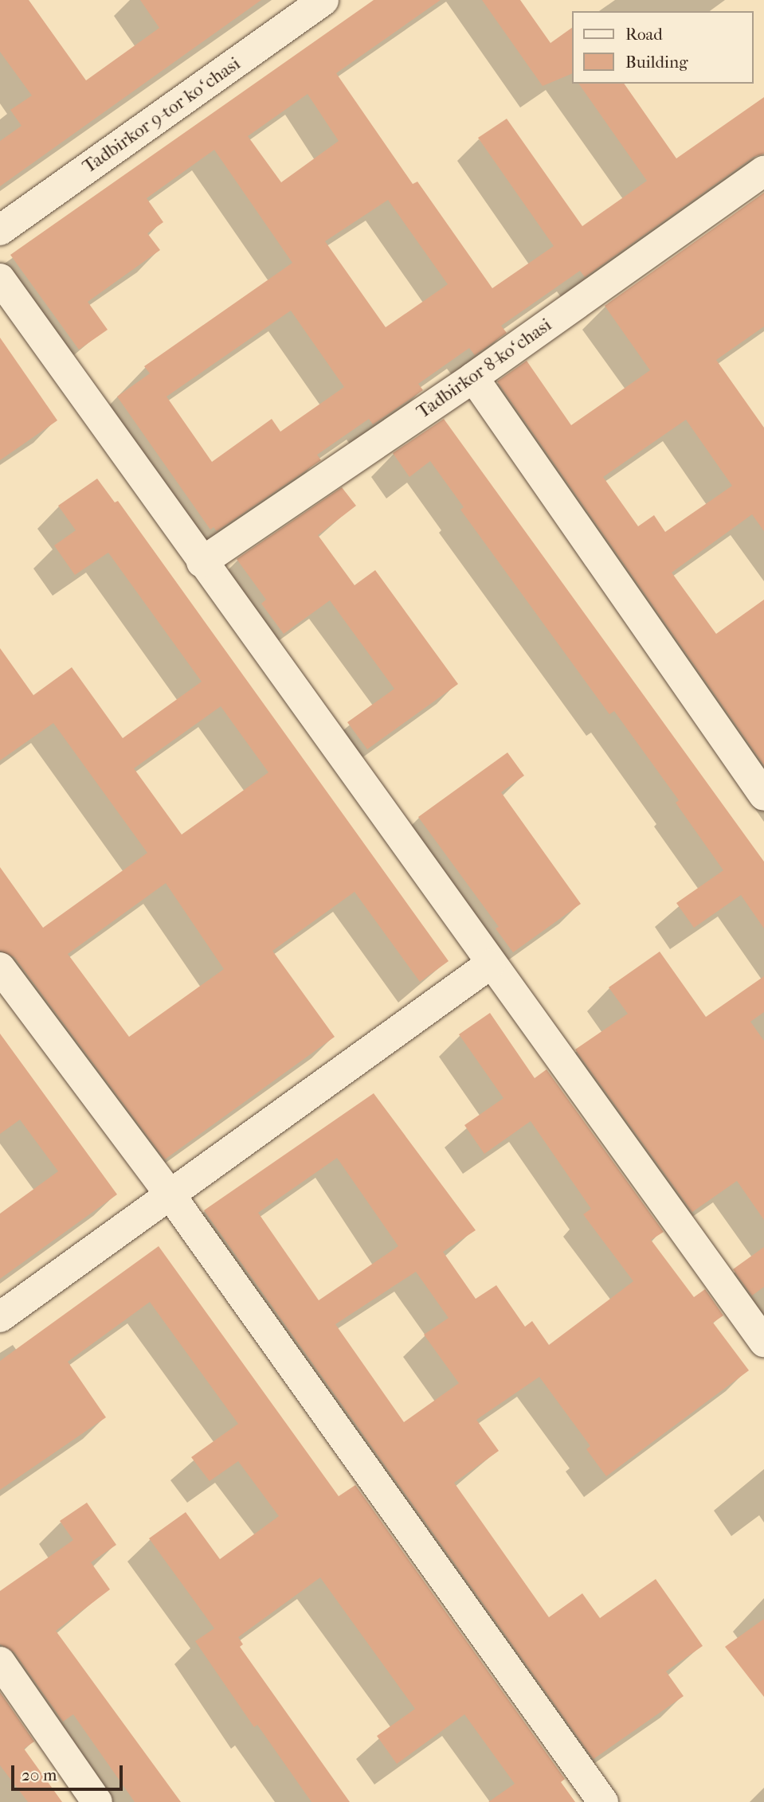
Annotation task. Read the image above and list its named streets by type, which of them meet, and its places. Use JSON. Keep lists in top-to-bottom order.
{
  "streets": {
    "street": ["Tadbirkor 9-tor koʻchasi", "Tadbirkor 8-koʻchasi"]
  },
  "legend": ["Road", "Building"],
  "scale_bar": "20 m"
}
